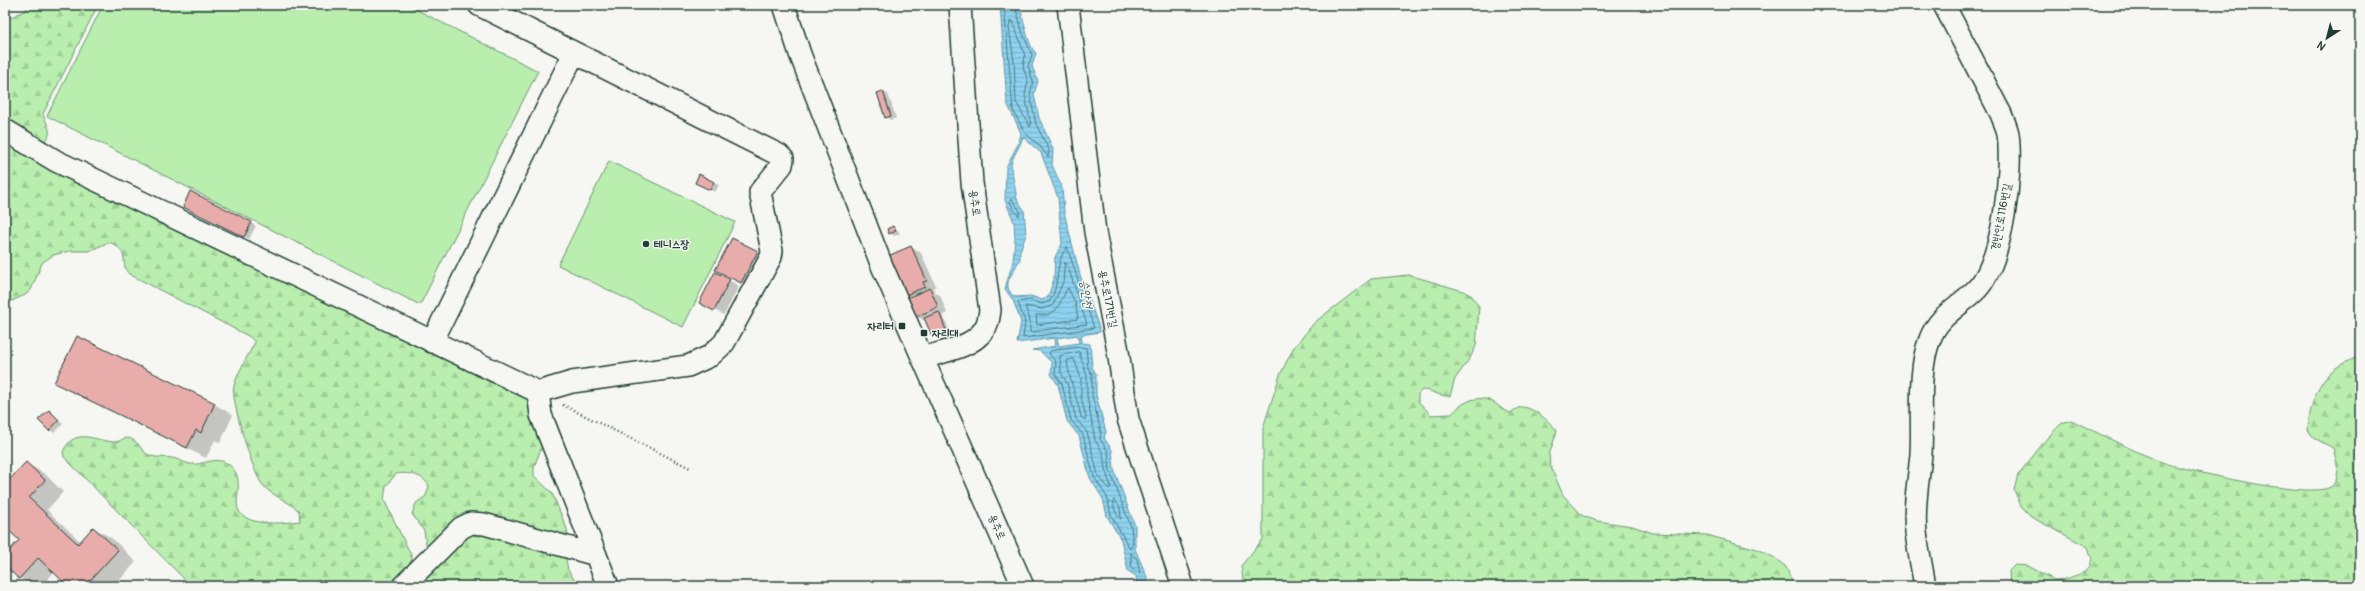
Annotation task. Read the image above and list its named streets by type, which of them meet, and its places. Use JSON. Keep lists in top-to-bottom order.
{
  "streets": {
    "street": ["용추로", "경반안로116번길", "용추로171번길"]
  },
  "water": ["승안천"],
  "places": {
    "other": ["테니스장"],
    "transit": ["자리터", "자리대"]
  },
  "north": "bottom left"
}
